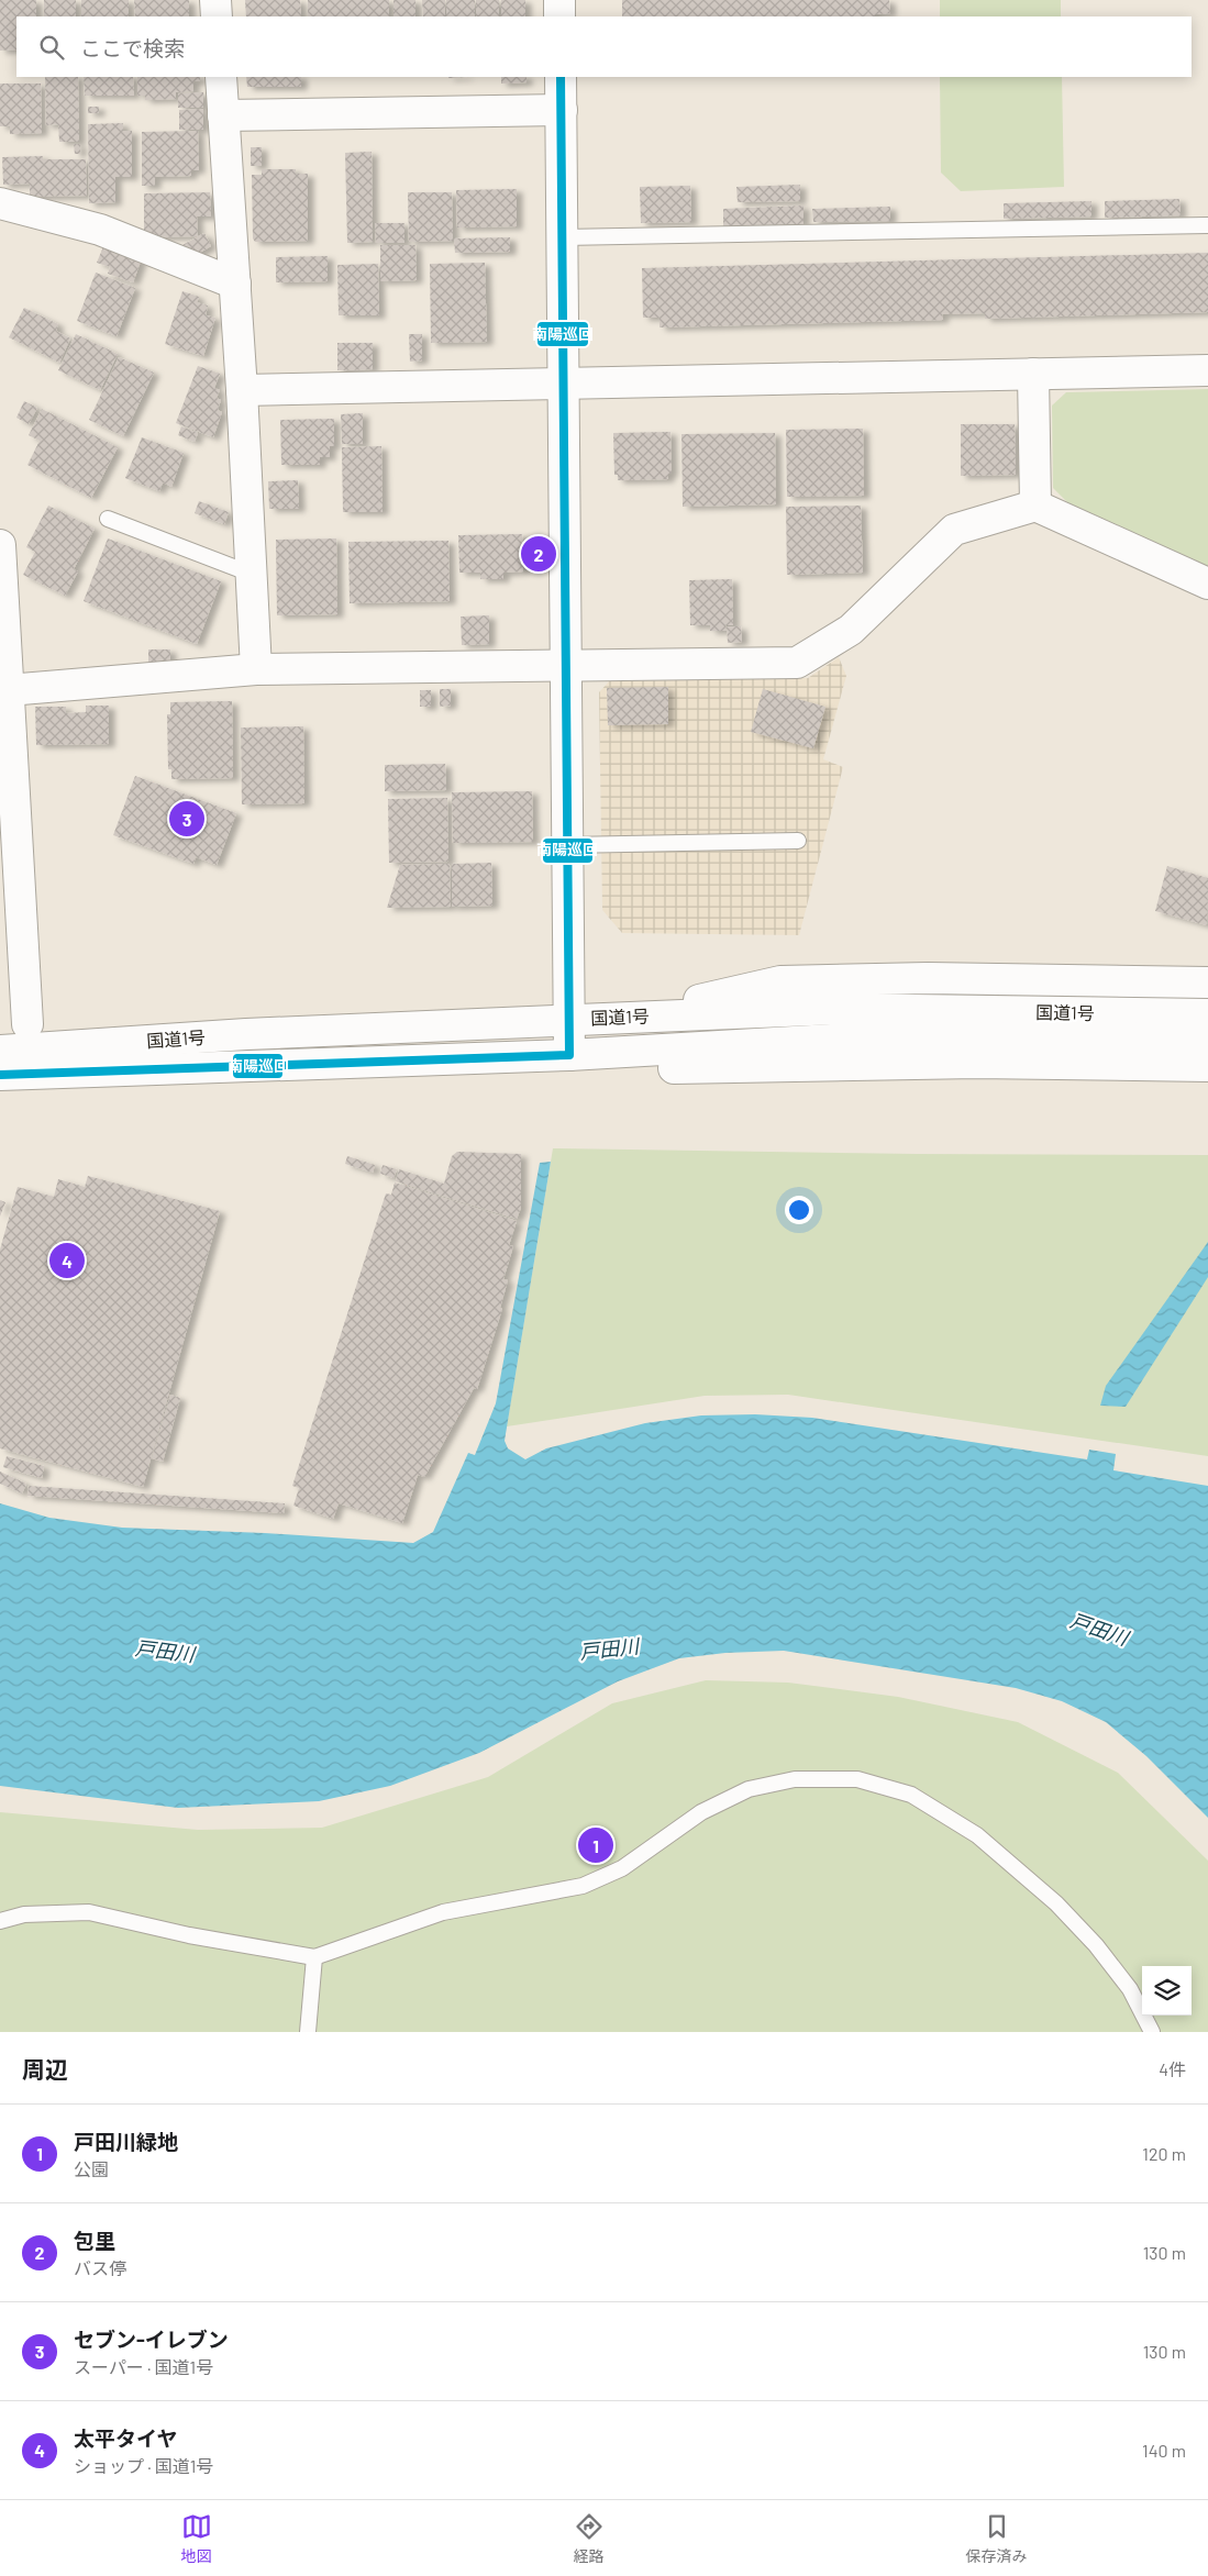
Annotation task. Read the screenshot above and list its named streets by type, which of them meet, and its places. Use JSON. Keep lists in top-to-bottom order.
{
  "streets": {
    "main road": ["国道1号"]
  },
  "water": ["戸田川"],
  "lines": ["transit line 南陽巡回"],
  "page": {
    "search": "ここで検索",
    "pins": [
      "2",
      "3",
      "4",
      "1"
    ],
    "heading": ["周辺", "4件"],
    "list": [
      {
        "mark": "1",
        "name": "戸田川緑地",
        "note": "公園",
        "value": "120 m"
      },
      {
        "mark": "2",
        "name": "包里",
        "note": "バス停",
        "value": "130 m"
      },
      {
        "mark": "3",
        "name": "セブン-イレブン",
        "note": "スーパー · 国道1号",
        "value": "130 m"
      },
      {
        "mark": "4",
        "name": "太平タイヤ",
        "note": "ショップ · 国道1号",
        "value": "140 m"
      }
    ],
    "nav": ["地図", "経路", "保存済み"]
  }
}
